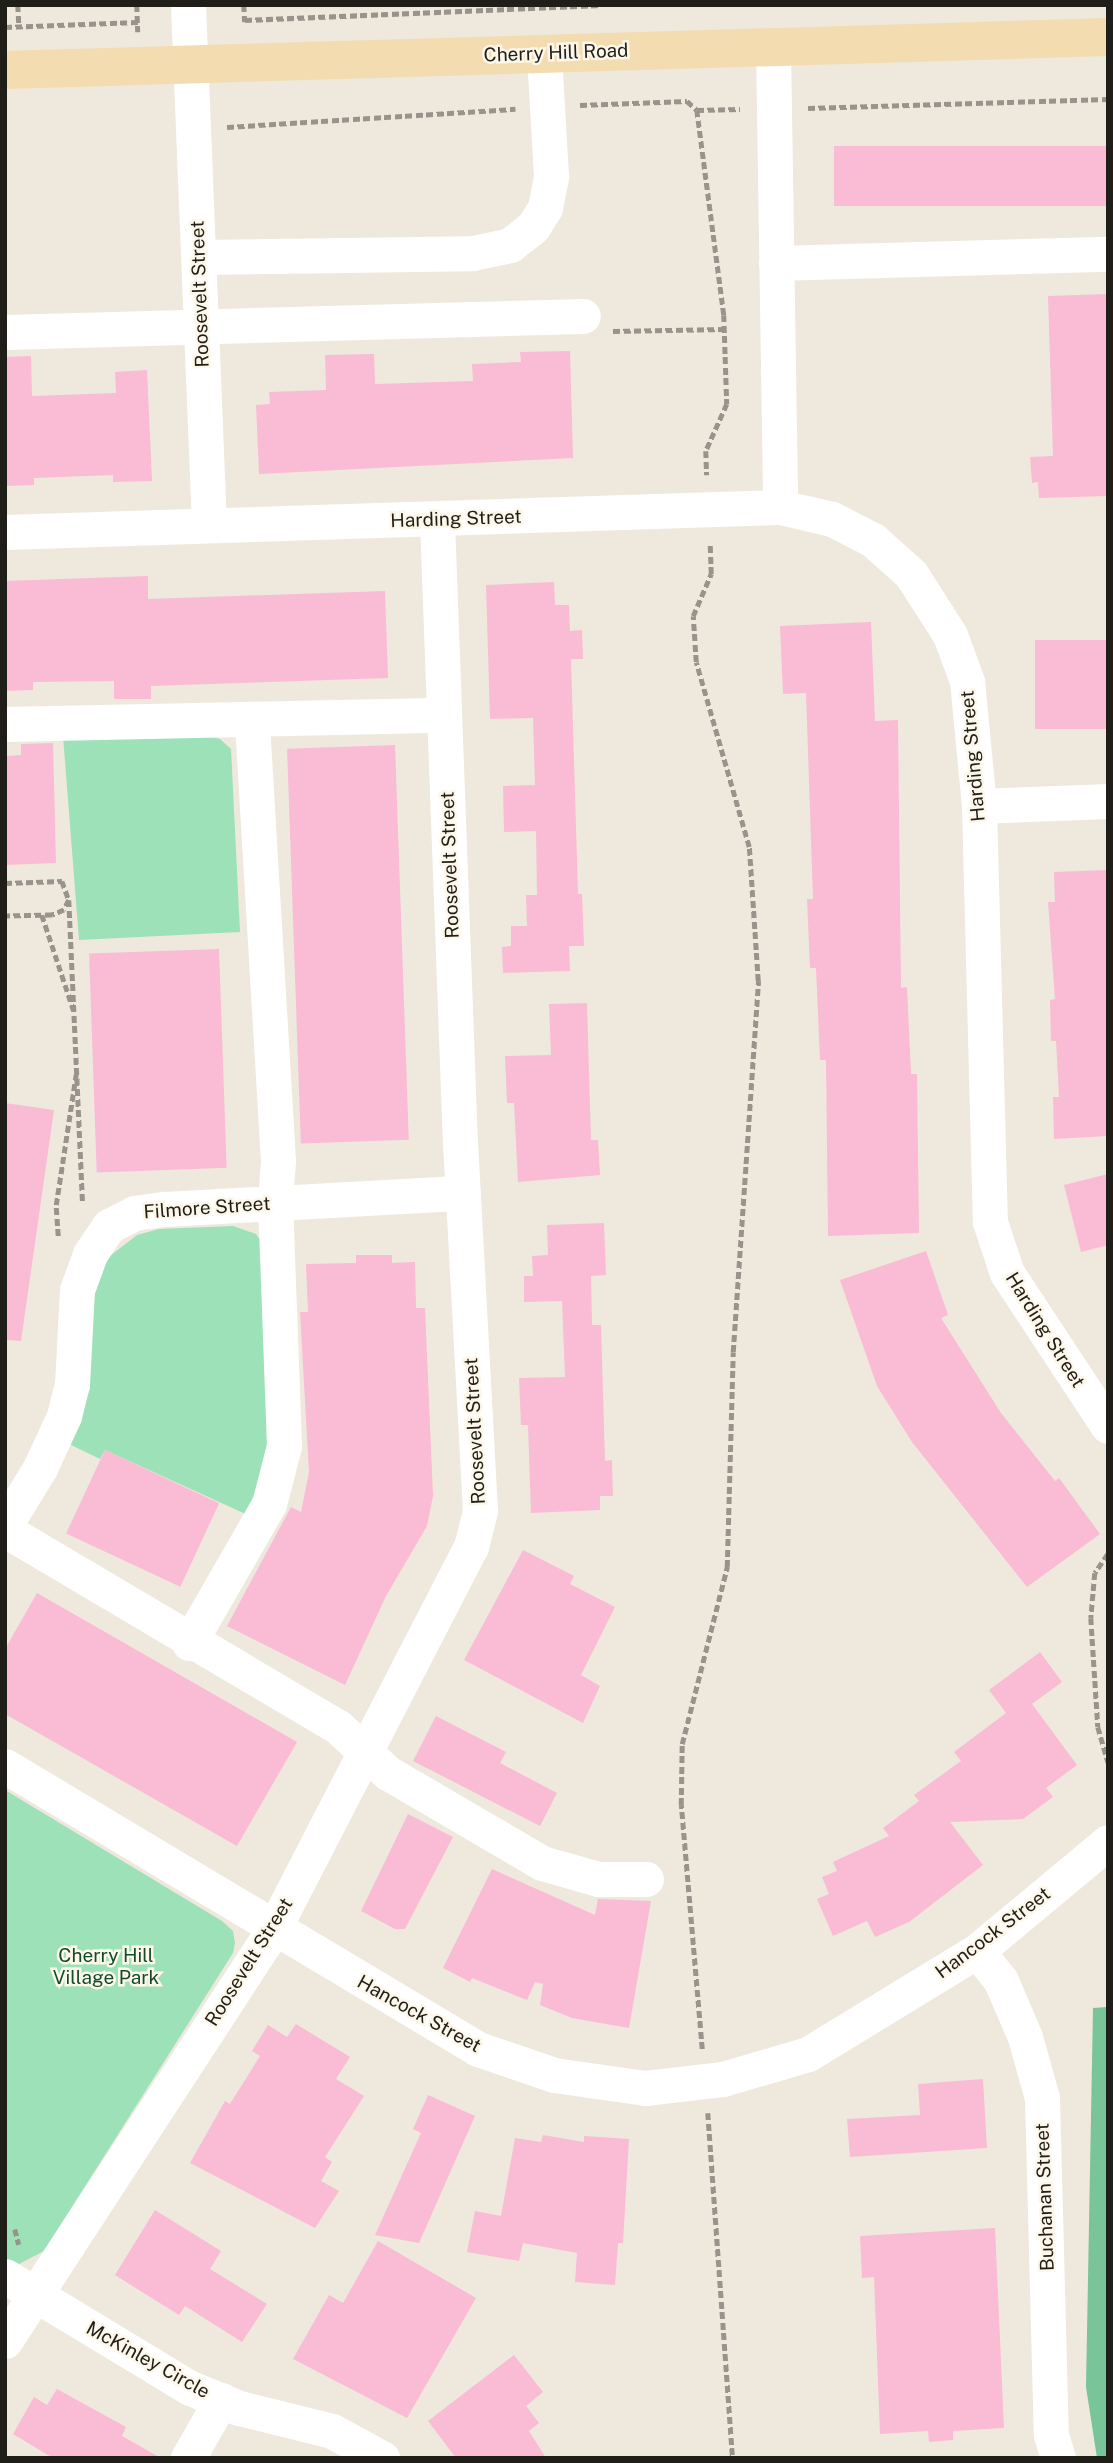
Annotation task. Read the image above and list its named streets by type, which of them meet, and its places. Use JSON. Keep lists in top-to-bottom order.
{
  "streets": {
    "main road": ["Cherry Hill Road"],
    "street": [
      "Roosevelt Street",
      "Harding Street",
      "Filmore Street",
      "Hancock Street",
      "Buchanan Street",
      "McKinley Circle"
    ]
  },
  "crossings": [
    ["Cherry Hill Road", "Roosevelt Street"],
    ["Roosevelt Street", "Harding Street"],
    ["Roosevelt Street", "Filmore Street"],
    ["Roosevelt Street", "Hancock Street"],
    ["Roosevelt Street", "McKinley Circle"],
    ["Hancock Street", "Buchanan Street"]
  ],
  "parks": ["Cherry Hill Village Park"]
}
